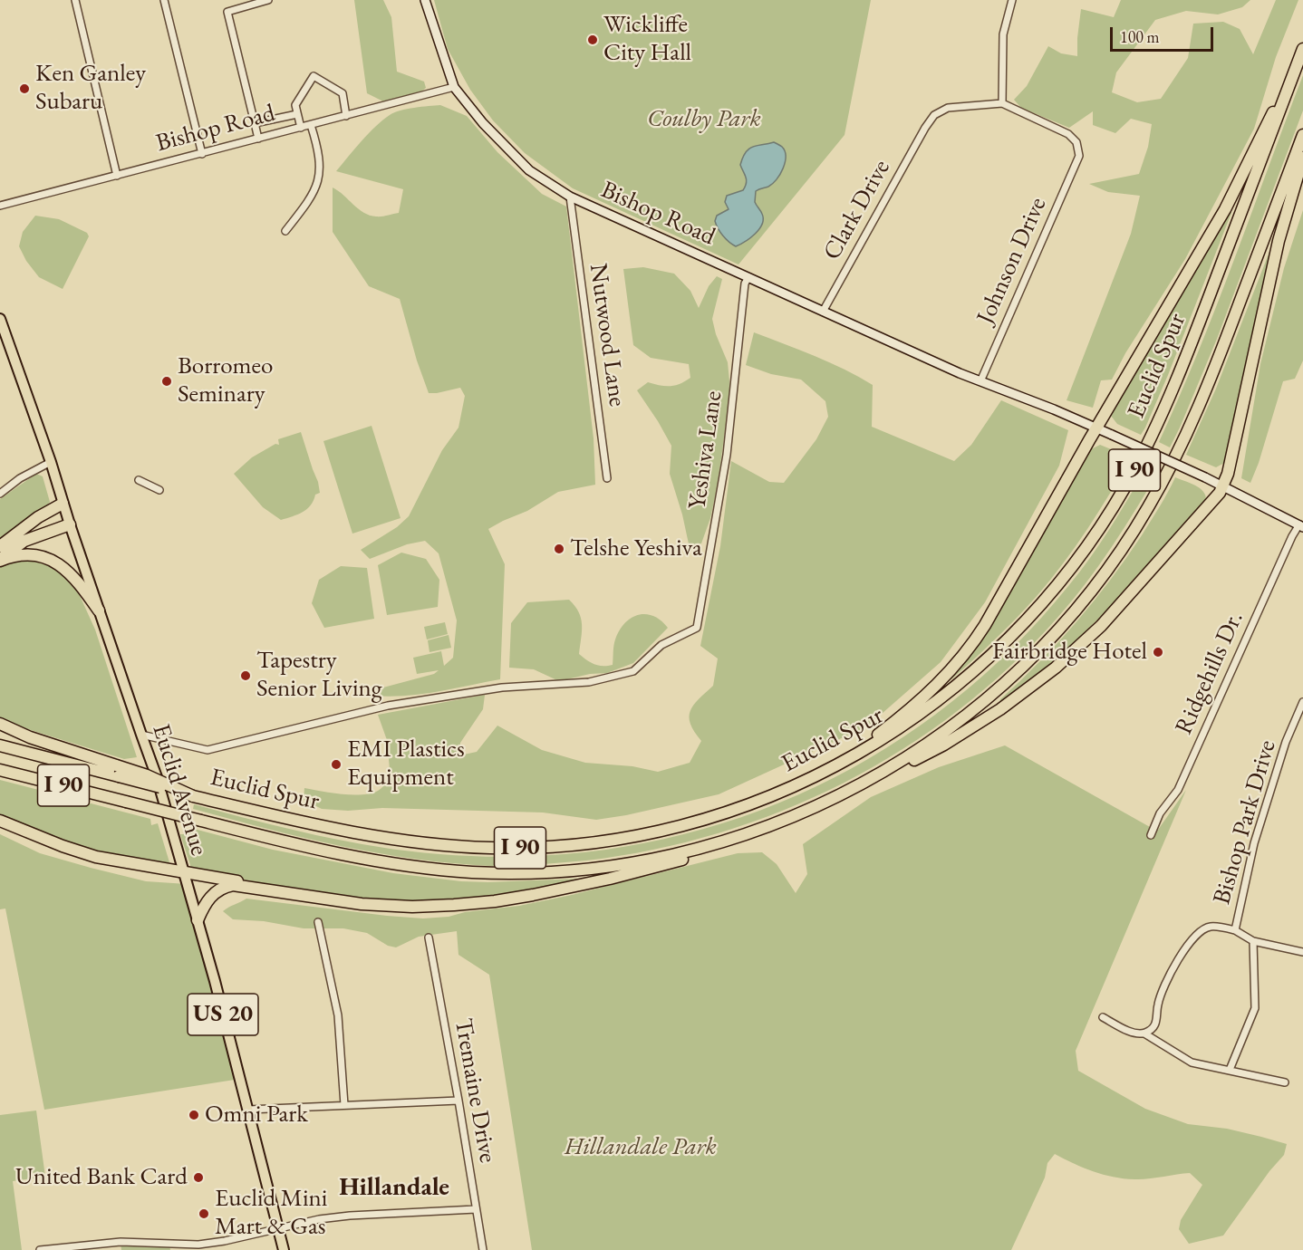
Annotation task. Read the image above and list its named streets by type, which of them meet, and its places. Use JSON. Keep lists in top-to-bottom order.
{
  "streets": {
    "highway": ["Euclid Spur", "I 90"],
    "main road": ["Bishop Road", "Euclid Avenue", "US 20"],
    "street": [
      "Clark Drive",
      "Johnson Drive",
      "Nutwood Lane",
      "Yeshiva Lane",
      "Ridgehills Dr.",
      "Bishop Park Drive",
      "Tremaine Drive"
    ]
  },
  "crossings": [
    ["Bishop Road", "Clark Drive"],
    ["Bishop Road", "Johnson Drive"],
    ["Bishop Road", "Nutwood Lane"],
    ["Bishop Road", "Yeshiva Lane"],
    ["Bishop Road", "Ridgehills Dr."],
    ["Clark Drive", "Johnson Drive"],
    ["Euclid Spur", "I 90"],
    ["Yeshiva Lane", "Euclid Avenue"]
  ],
  "districts": ["Hillandale"],
  "parks": ["Coulby Park", "Hillandale Park"],
  "places": [
    "Wickliffe City Hall",
    "Ken Ganley Subaru",
    "Borromeo Seminary",
    "Telshe Yeshiva",
    "Fairbridge Hotel",
    "Tapestry Senior Living",
    "EMI Plastics Equipment",
    "Omni Park",
    "United Bank Card",
    "Euclid Mini Mart & Gas"
  ],
  "scale_bar": "100 m"
}
